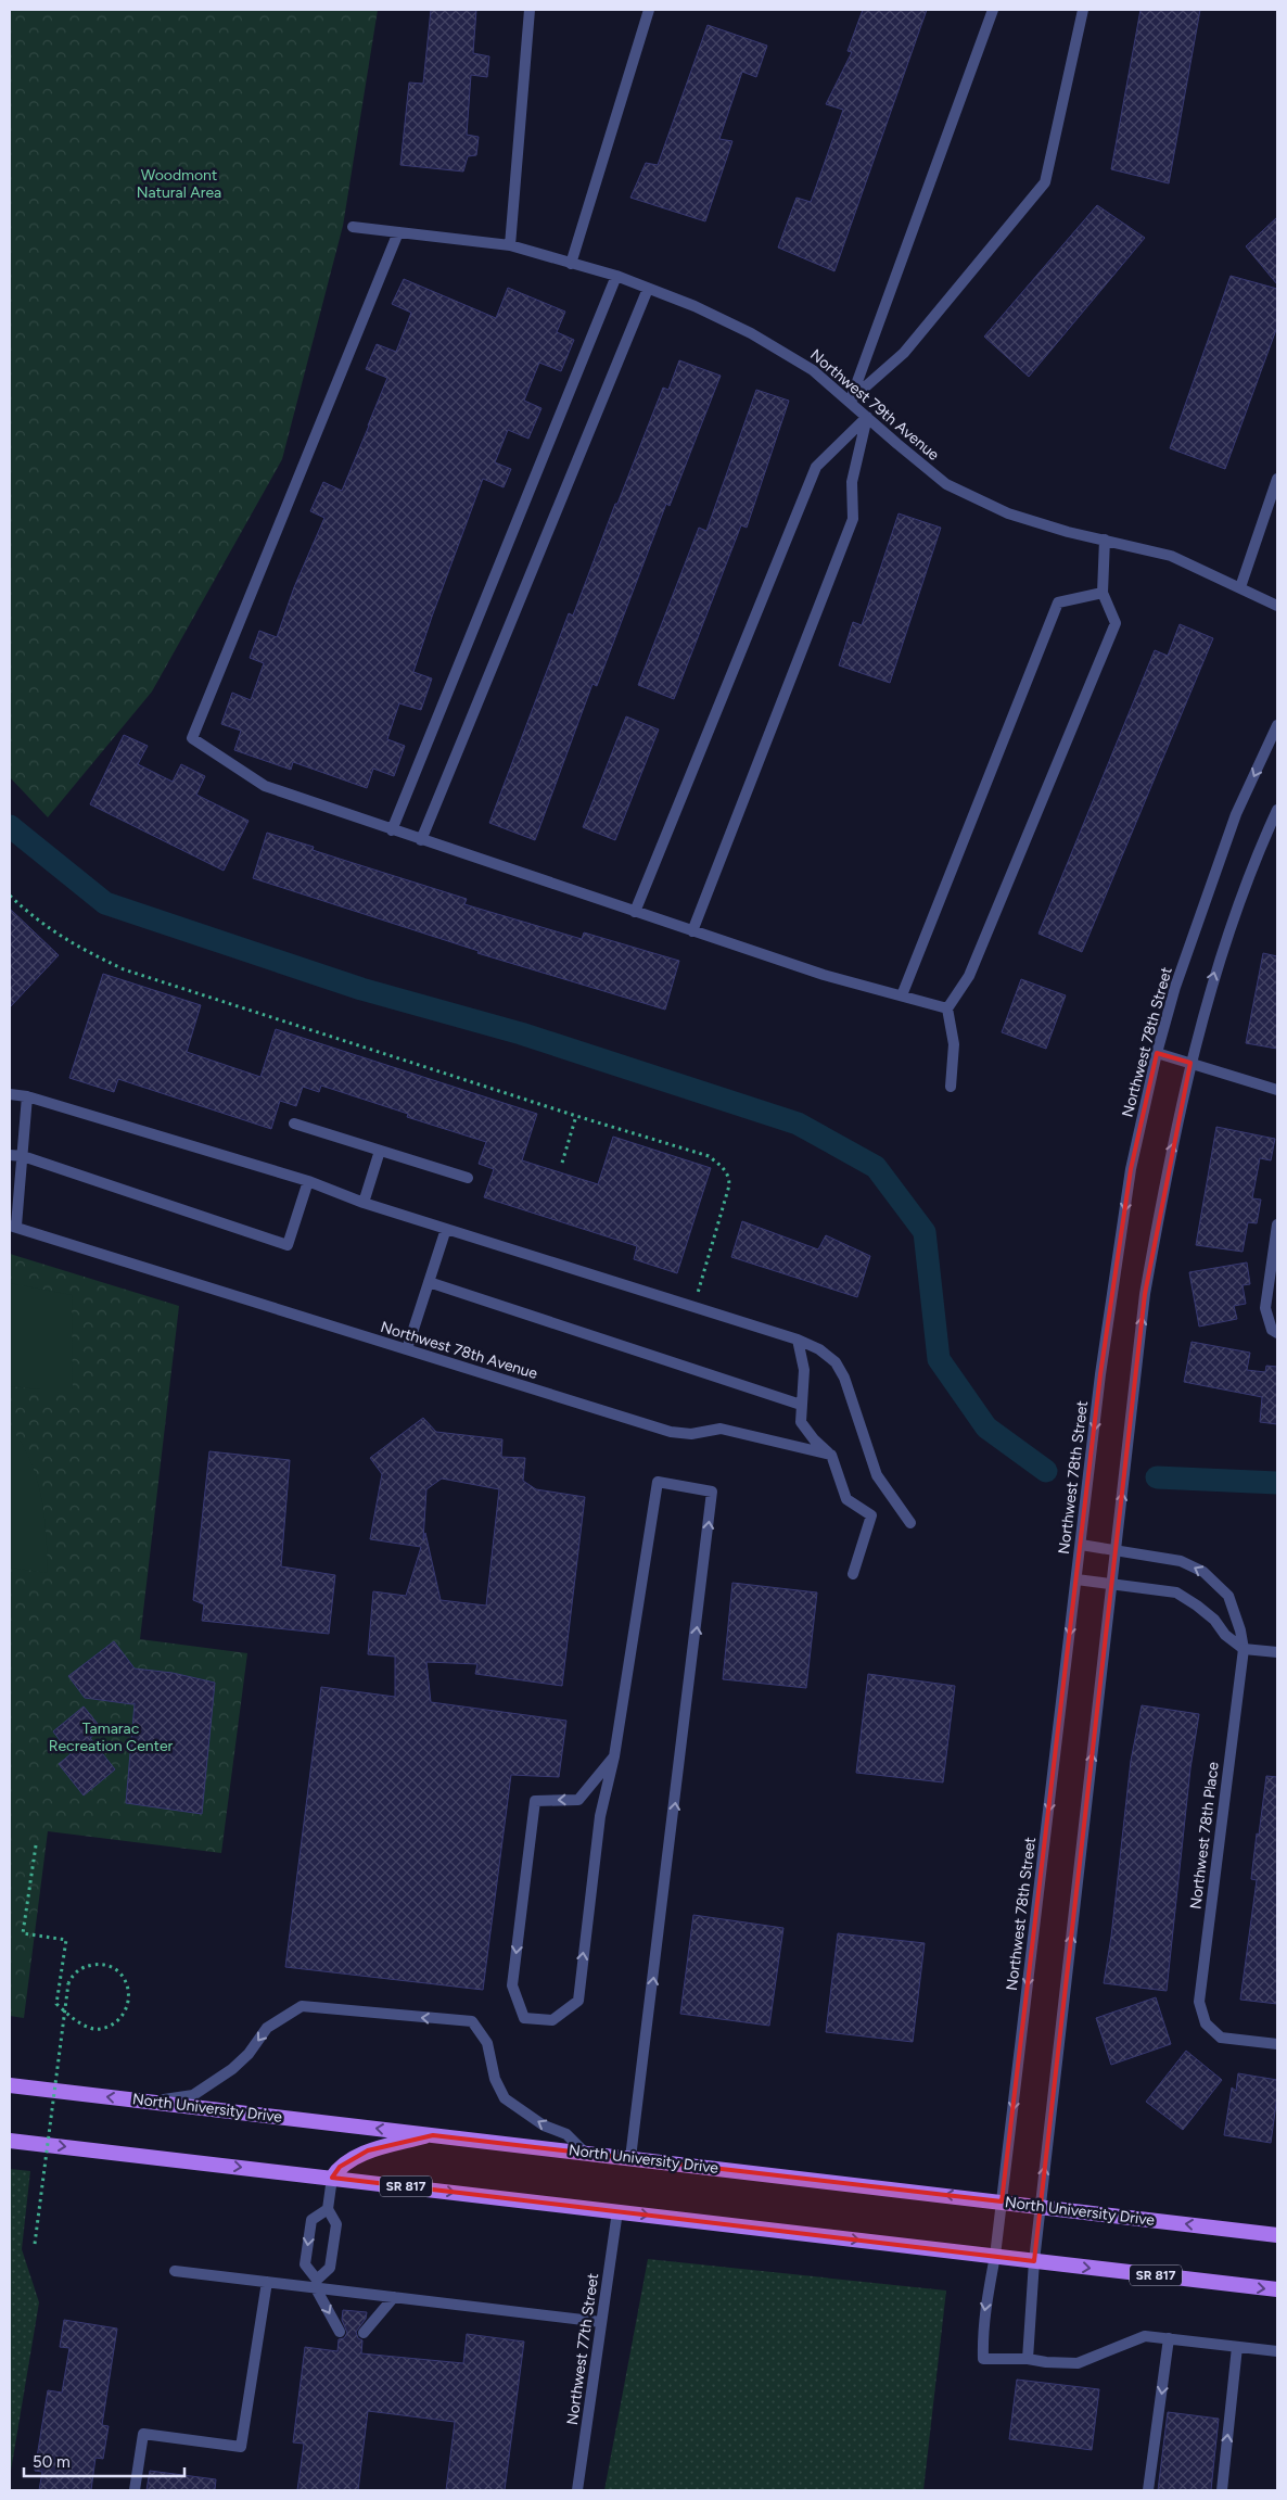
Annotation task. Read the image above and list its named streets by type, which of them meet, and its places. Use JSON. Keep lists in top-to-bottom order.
{
  "streets": {
    "main road": ["North University Drive", "SR 817"],
    "street": [
      "Northwest 79th Avenue",
      "Northwest 78th Street",
      "Northwest 78th Avenue",
      "Northwest 78th Place",
      "Northwest 77th Street"
    ]
  },
  "crossings": [
    ["Northwest 78th Street", "Northwest 78th Place"],
    ["Northwest 78th Street", "North University Drive"],
    ["Northwest 78th Street", "SR 817"],
    ["SR 817", "Northwest 77th Street"]
  ],
  "parks": ["Woodmont Natural Area", "Tamarac Recreation Center"],
  "scale_bar": "50 m"
}
